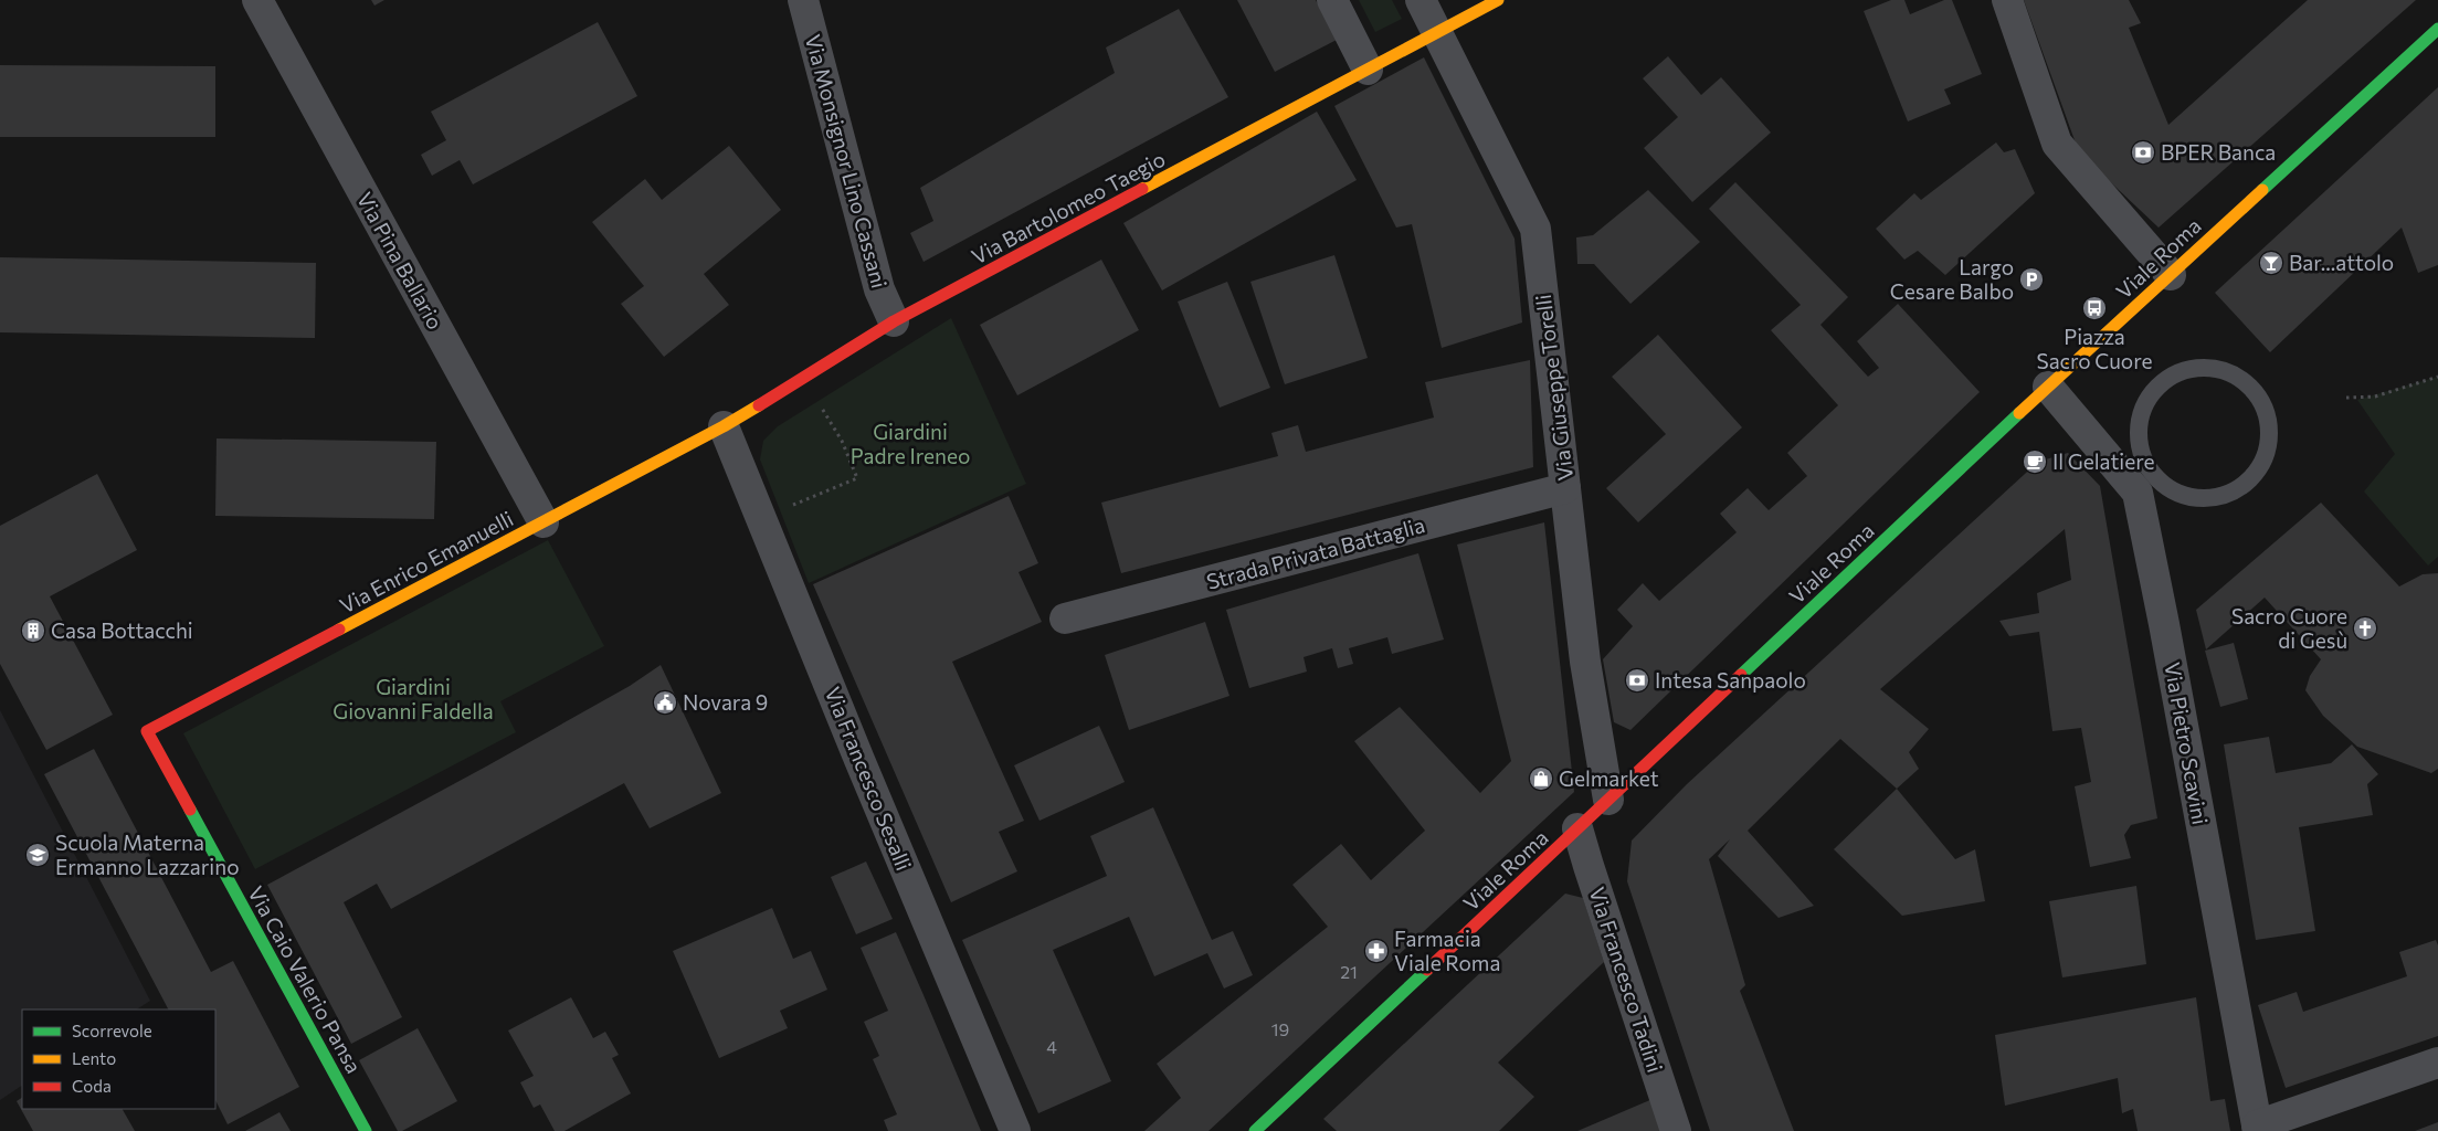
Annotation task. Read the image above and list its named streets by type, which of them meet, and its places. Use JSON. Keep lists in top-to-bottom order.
{
  "streets": {
    "street": [
      "Via Monsignor Lino Cassani",
      "Via Bartolomeo Taegio",
      "Viale Roma",
      "Via Pina Ballario",
      "Via Giuseppe Torelli",
      "Strada Privata Battaglia",
      "Via Enrico Emanuelli",
      "Via Pietro Scavini",
      "Via Francesco Sesalli",
      "Via Caio Valerio Pansa",
      "Via Francesco Tadini"
    ]
  },
  "crossings": [
    ["Via Monsignor Lino Cassani", "Via Bartolomeo Taegio"],
    ["Via Bartolomeo Taegio", "Via Giuseppe Torelli"],
    ["Via Bartolomeo Taegio", "Via Enrico Emanuelli"],
    ["Via Bartolomeo Taegio", "Via Francesco Sesalli"],
    ["Viale Roma", "Via Giuseppe Torelli"],
    ["Viale Roma", "Via Pietro Scavini"],
    ["Viale Roma", "Via Francesco Tadini"],
    ["Via Pina Ballario", "Via Enrico Emanuelli"],
    ["Via Giuseppe Torelli", "Strada Privata Battaglia"],
    ["Via Enrico Emanuelli", "Via Francesco Sesalli"],
    ["Via Enrico Emanuelli", "Via Caio Valerio Pansa"]
  ],
  "parks": ["Giardini Padre Ireneo", "Giardini Giovanni Faldella"],
  "places": {
    "bank": ["BPER Banca", "Intesa Sanpaolo"],
    "bar": ["Bar...attolo"],
    "parking": ["Largo Cesare Balbo"],
    "bus stop": ["Piazza Sacro Cuore"],
    "cafe": ["Il Gelatiere"],
    "church": ["Sacro Cuore di Gesù"],
    "building": ["Casa Bottacchi"],
    "public building": ["Novara 9"],
    "shop": ["Gelmarket"],
    "school or university": ["Scuola Materna Ermanno Lazzarino"],
    "pharmacy": ["Farmacia Viale Roma"]
  },
  "house_numbers": ["21", "19", "4"],
  "legend": ["Scorrevole", "Lento", "Coda"]
}
